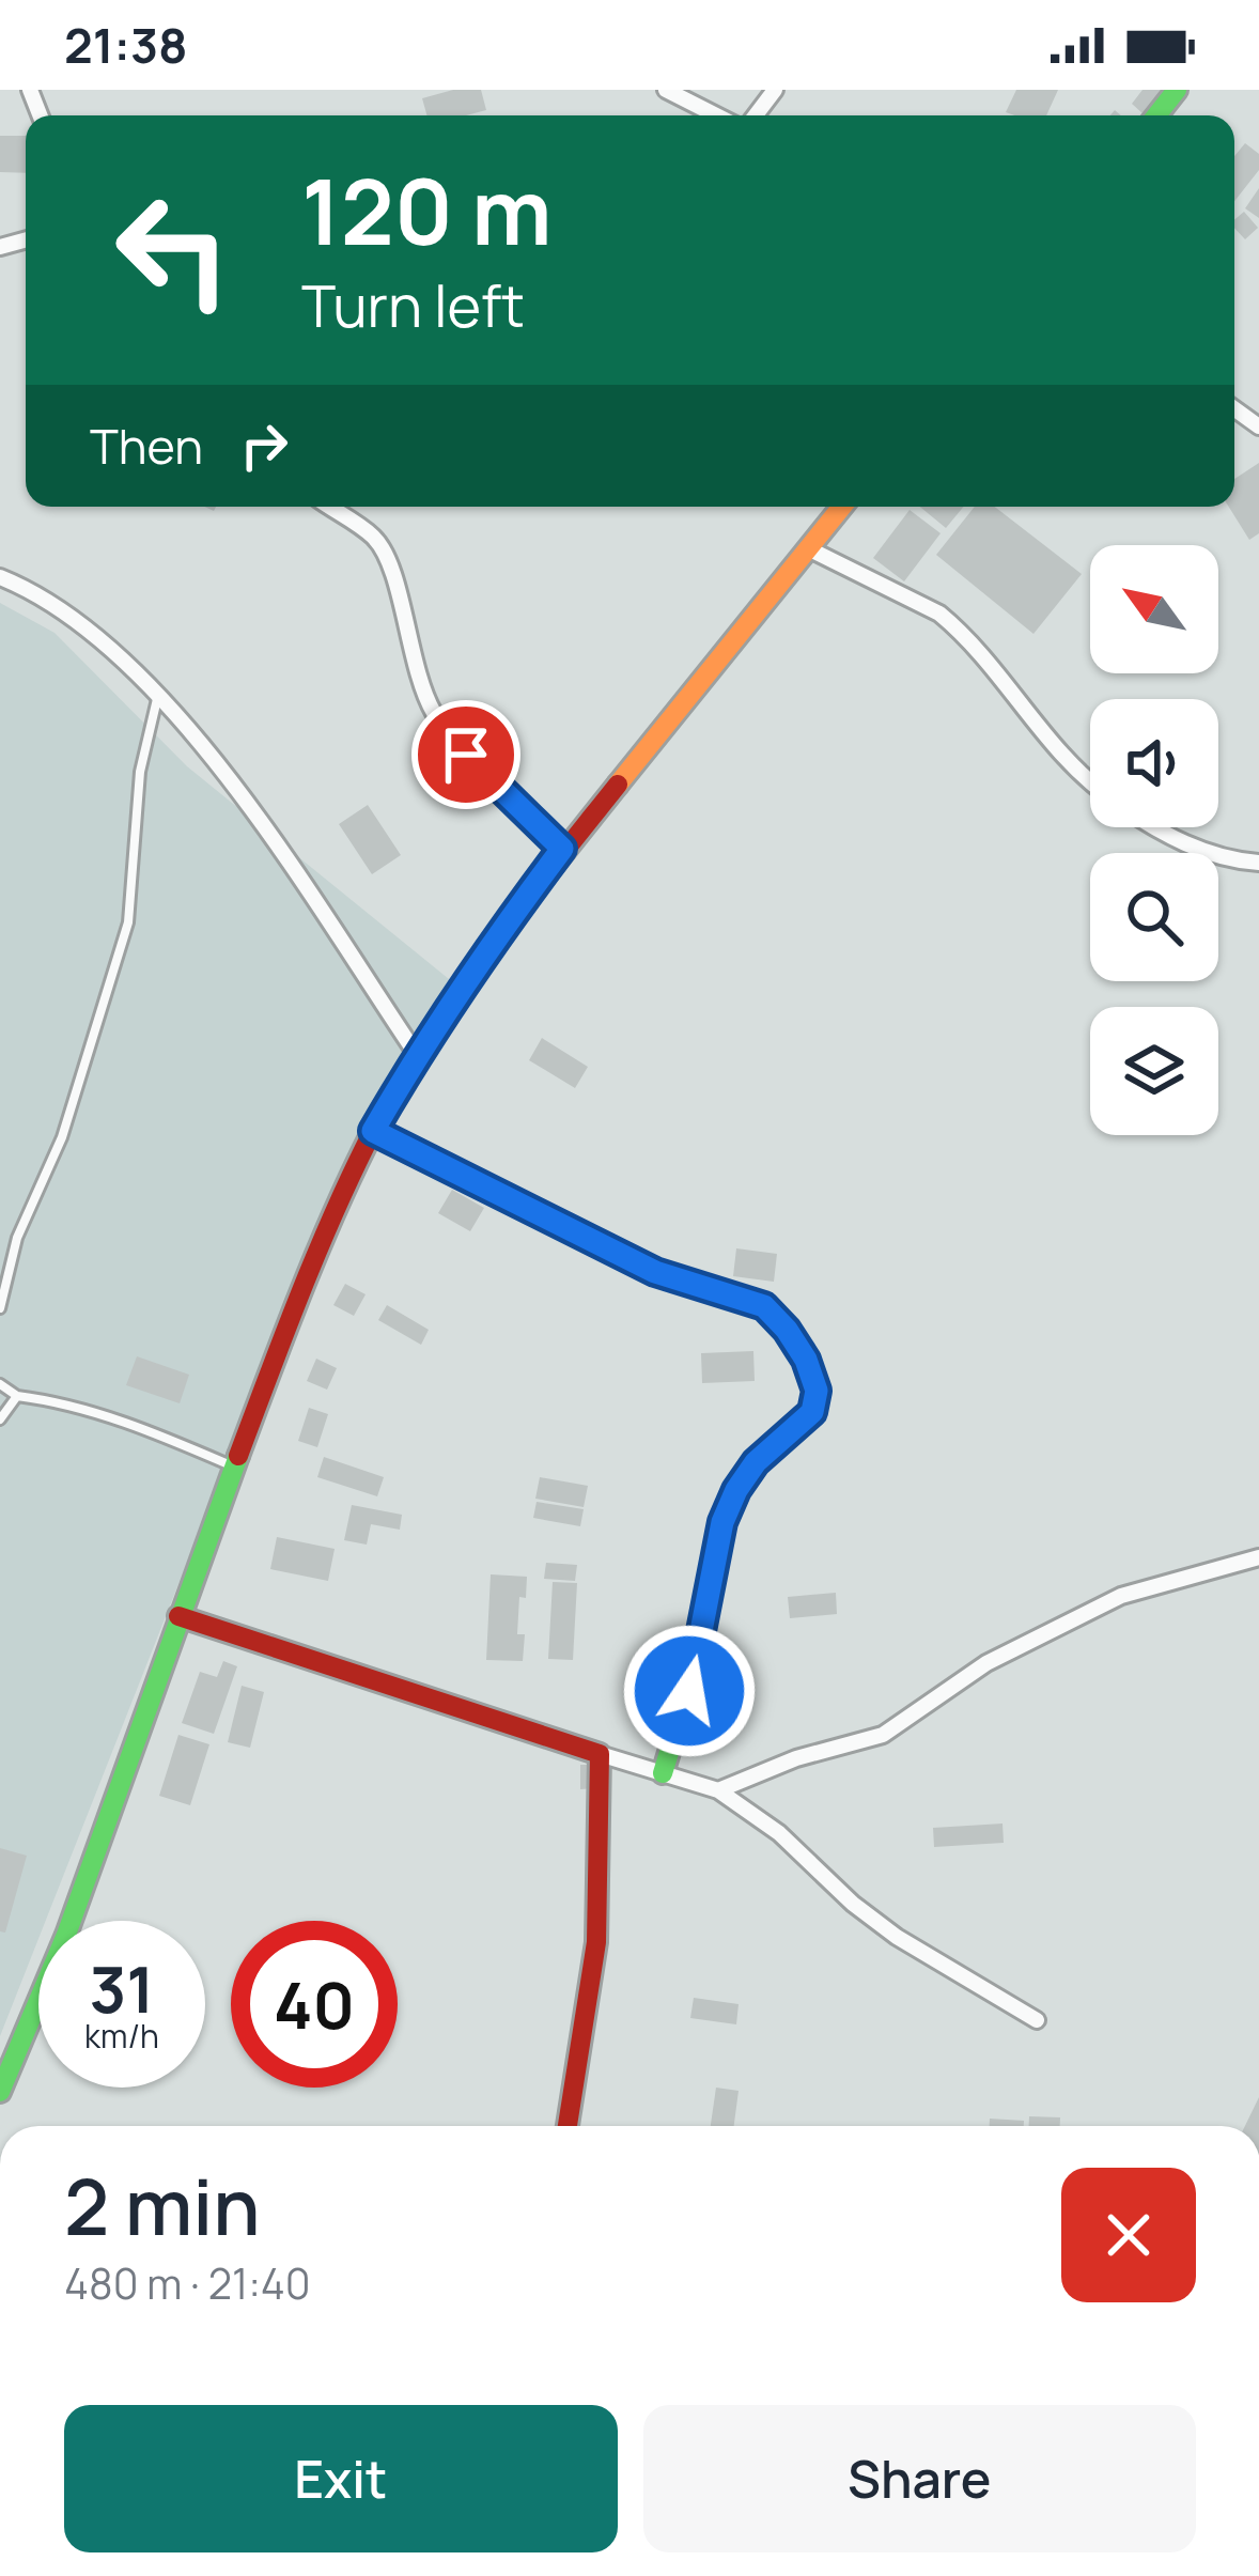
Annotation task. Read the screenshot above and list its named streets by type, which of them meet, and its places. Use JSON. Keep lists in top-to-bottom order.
{
  "north": "top left",
  "page": {
    "status": "21:38",
    "turn": ["120 m", "Turn left"],
    "then": "Then",
    "speed": "31 km/h",
    "limit": "40",
    "heading": ["2 min", "480 m · 21:40"],
    "buttons": ["Exit", "Share"]
  }
}
